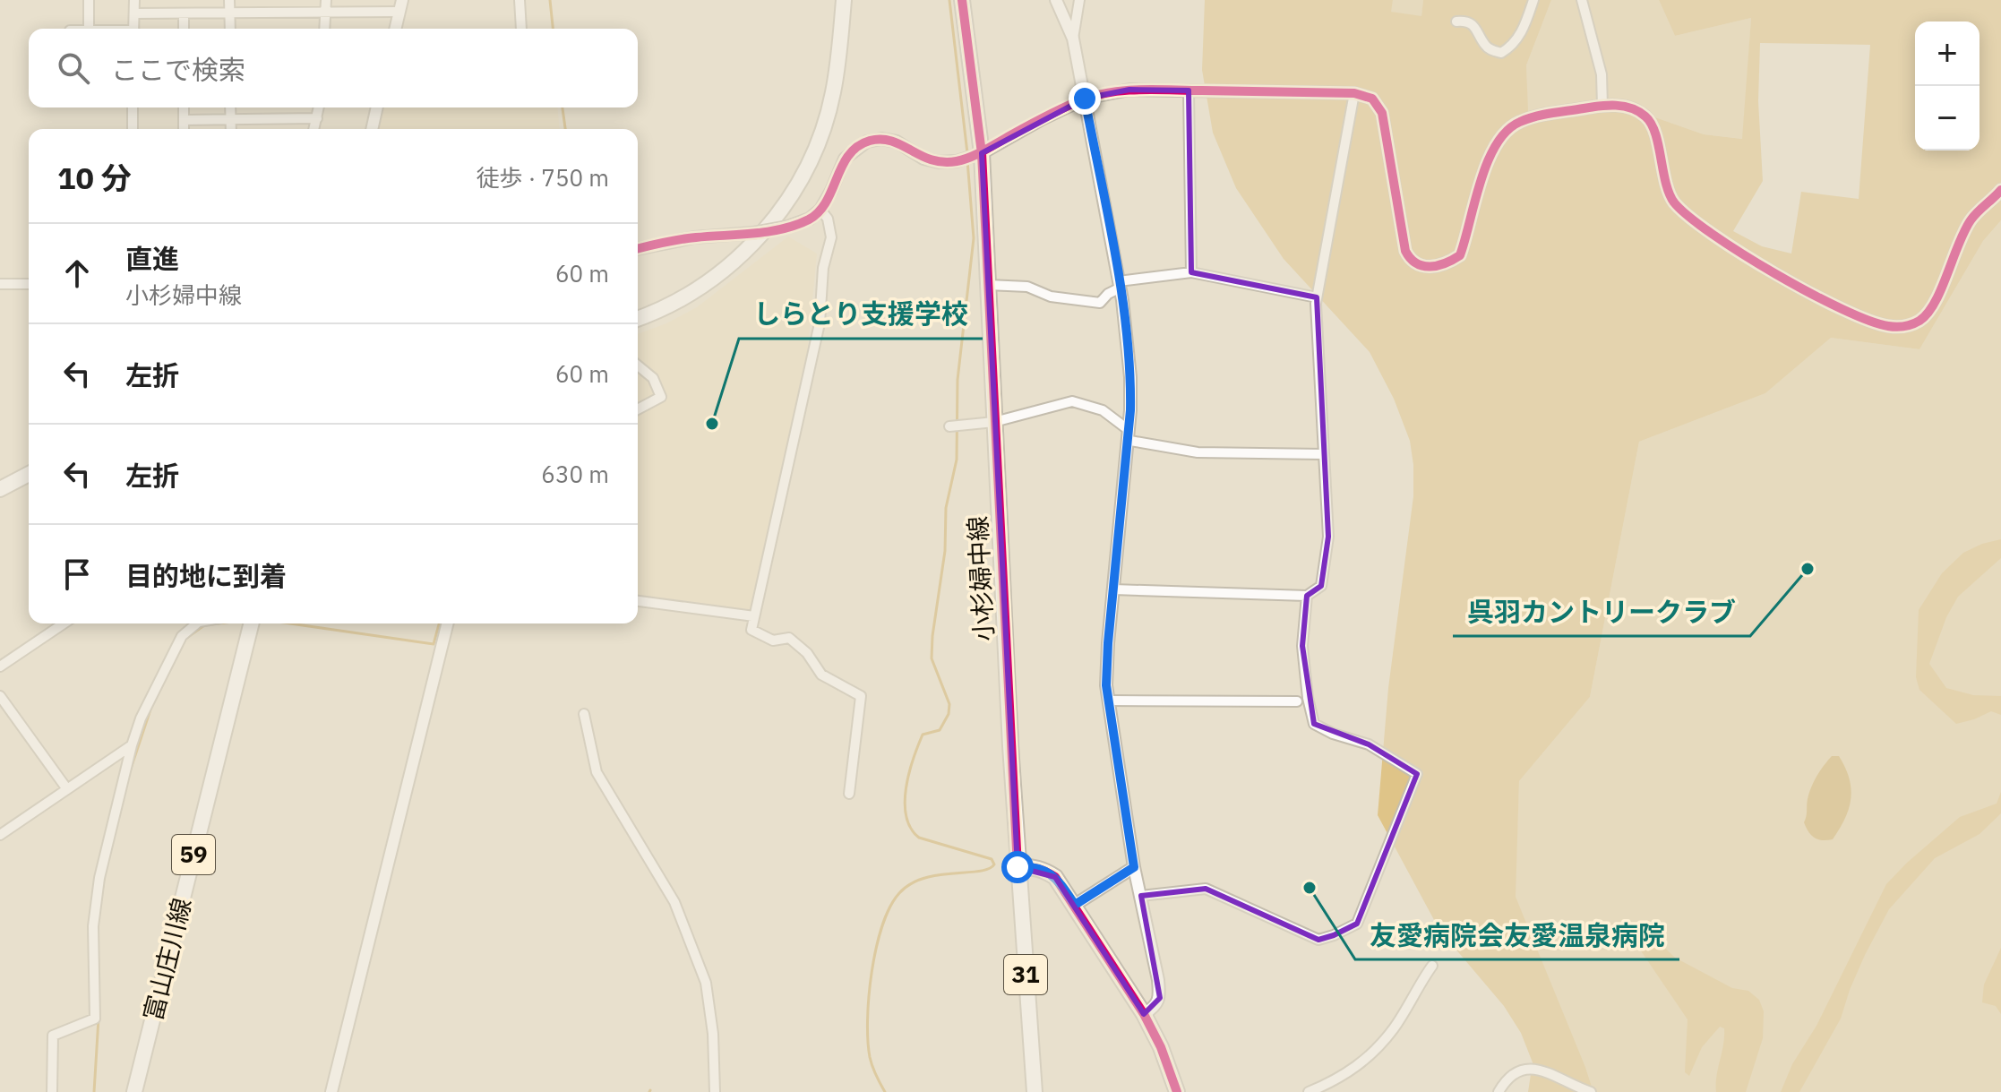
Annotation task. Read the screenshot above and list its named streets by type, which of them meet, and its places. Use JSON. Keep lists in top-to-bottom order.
{
  "streets": {
    "main road": [
      "小杉婦中線",
      "59",
      "富山庄川線",
      "31"
    ]
  },
  "places": ["しらとり支援学校", "呉羽カントリークラブ", "友愛病院会友愛温泉病院"],
  "page": {
    "map_buttons": ["+", "−"],
    "search": "ここで検索",
    "heading": ["10 分", "徒歩 · 750 m"],
    "list": [
      ["直進", "小杉婦中線", "60 m"],
      ["左折", "60 m"],
      ["左折", "630 m"],
      "目的地に到着"
    ]
  }
}
